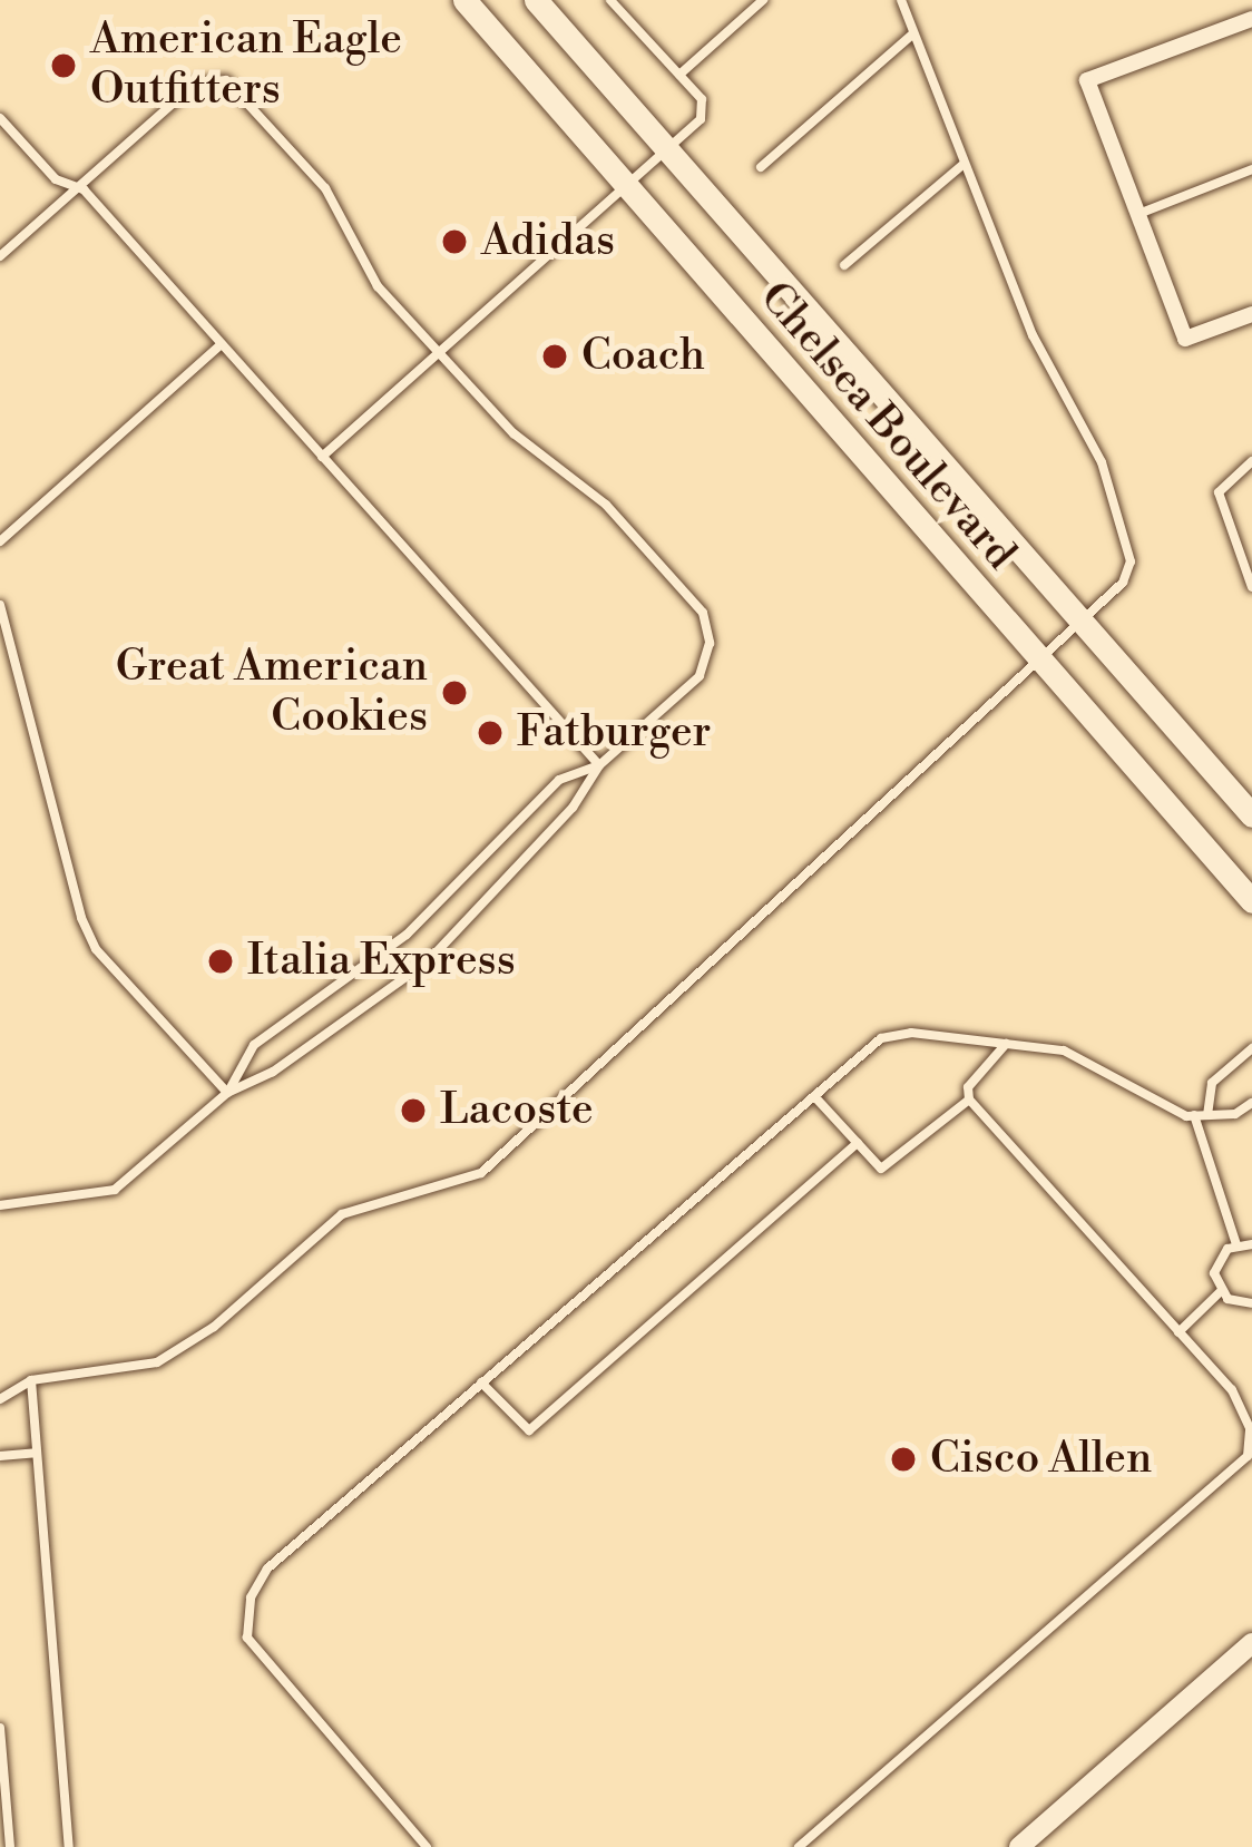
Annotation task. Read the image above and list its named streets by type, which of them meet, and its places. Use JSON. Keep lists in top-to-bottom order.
{
  "streets": {
    "main road": ["Chelsea Boulevard"]
  },
  "places": [
    "American Eagle Outfitters",
    "Adidas",
    "Coach",
    "Great American Cookies",
    "Fatburger",
    "Italia Express",
    "Lacoste",
    "Cisco Allen"
  ]
}
